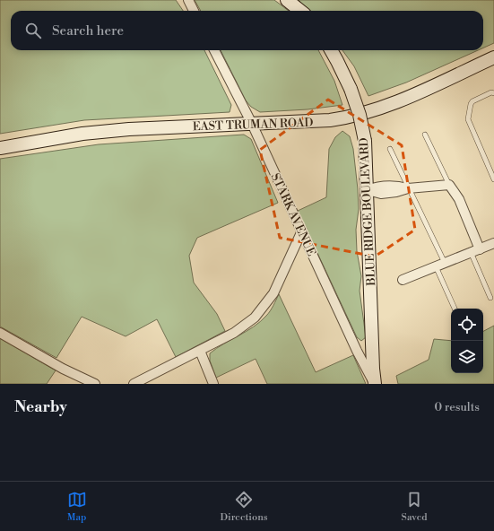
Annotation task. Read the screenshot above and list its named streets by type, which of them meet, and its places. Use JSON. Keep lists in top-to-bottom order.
{
  "streets": {
    "main road": ["EAST TRUMAN ROAD", "BLUE RIDGE BOULEVARD"],
    "street": ["STARK AVENUE"]
  },
  "crossings": [
    ["EAST TRUMAN ROAD", "STARK AVENUE"],
    ["BLUE RIDGE BOULEVARD", "STARK AVENUE"]
  ],
  "page": {
    "search": "Search here",
    "heading": ["Nearby", "0 results"],
    "nav": ["Map", "Directions", "Saved"]
  }
}
